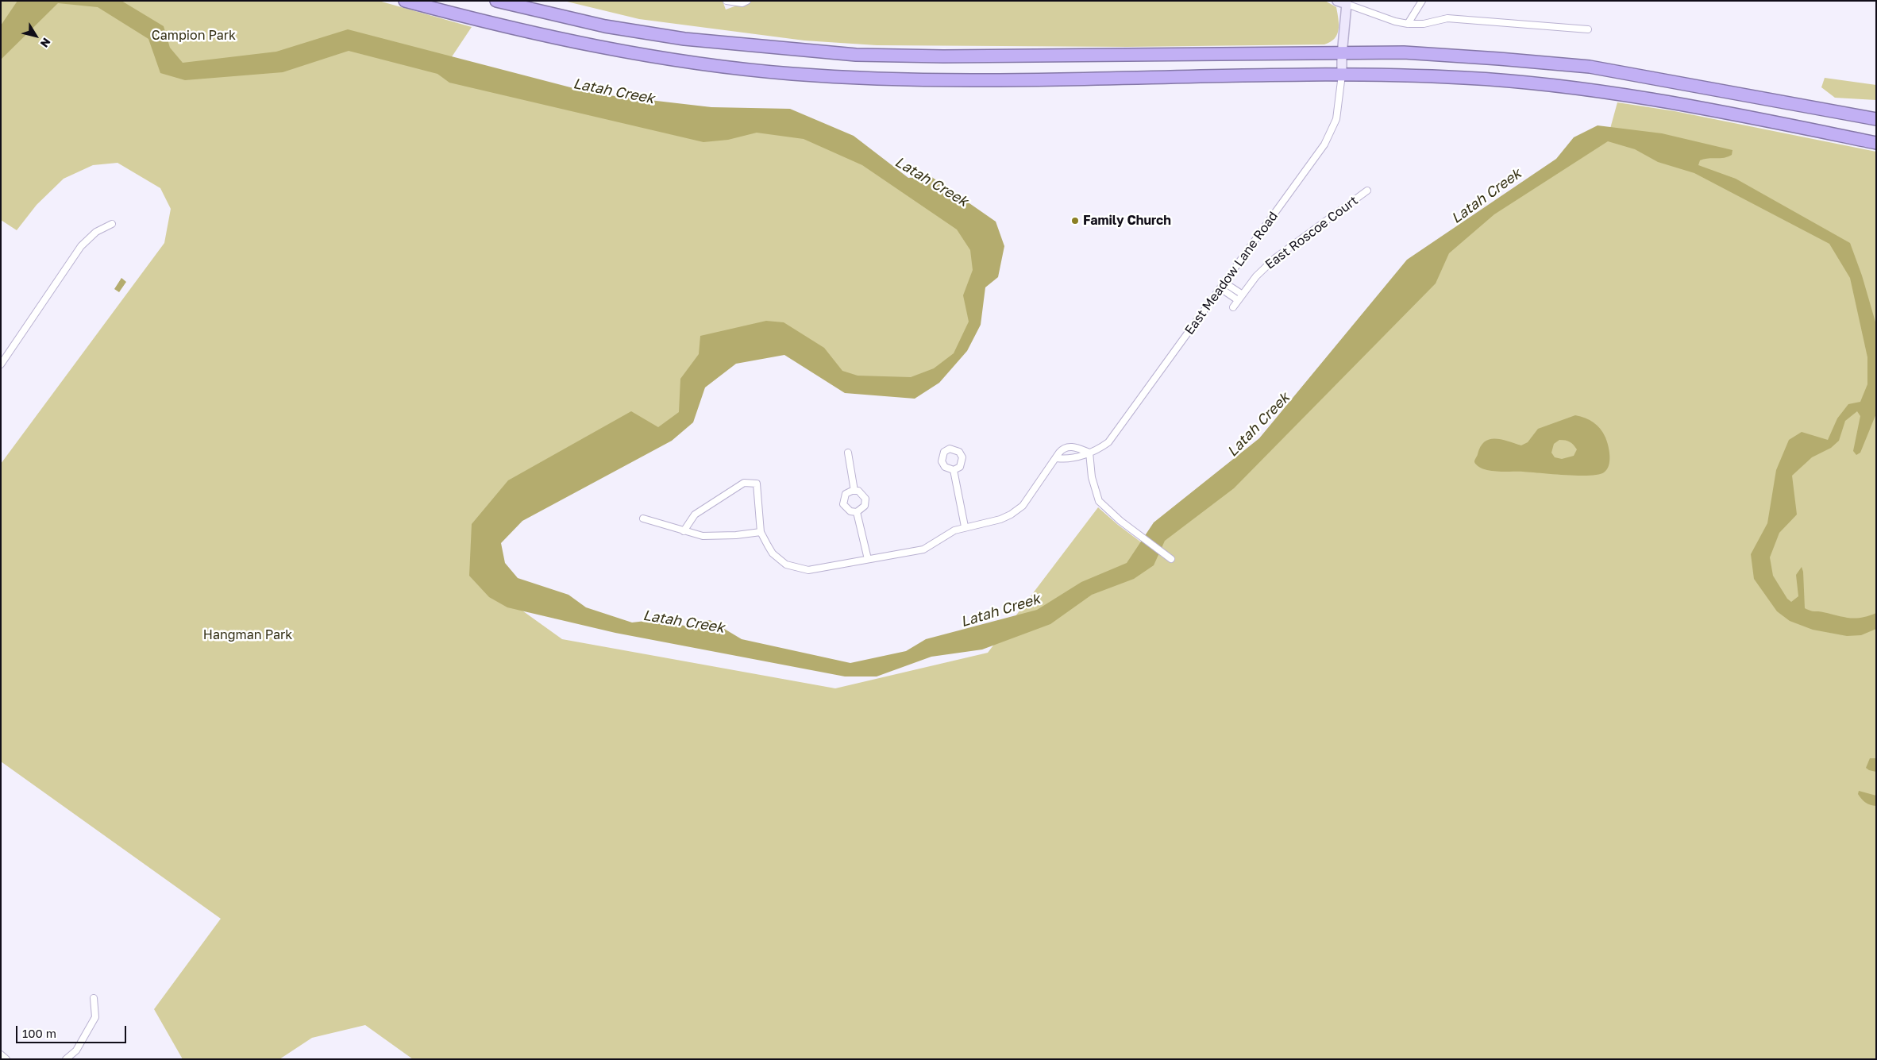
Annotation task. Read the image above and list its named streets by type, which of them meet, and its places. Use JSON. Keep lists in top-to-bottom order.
{
  "streets": {
    "street": ["East Roscoe Court", "East Meadow Lane Road"]
  },
  "water": ["Latah Creek"],
  "parks": ["Campion Park", "Hangman Park"],
  "places": ["Family Church"],
  "scale_bar": "100 m",
  "north": "bottom right"
}
